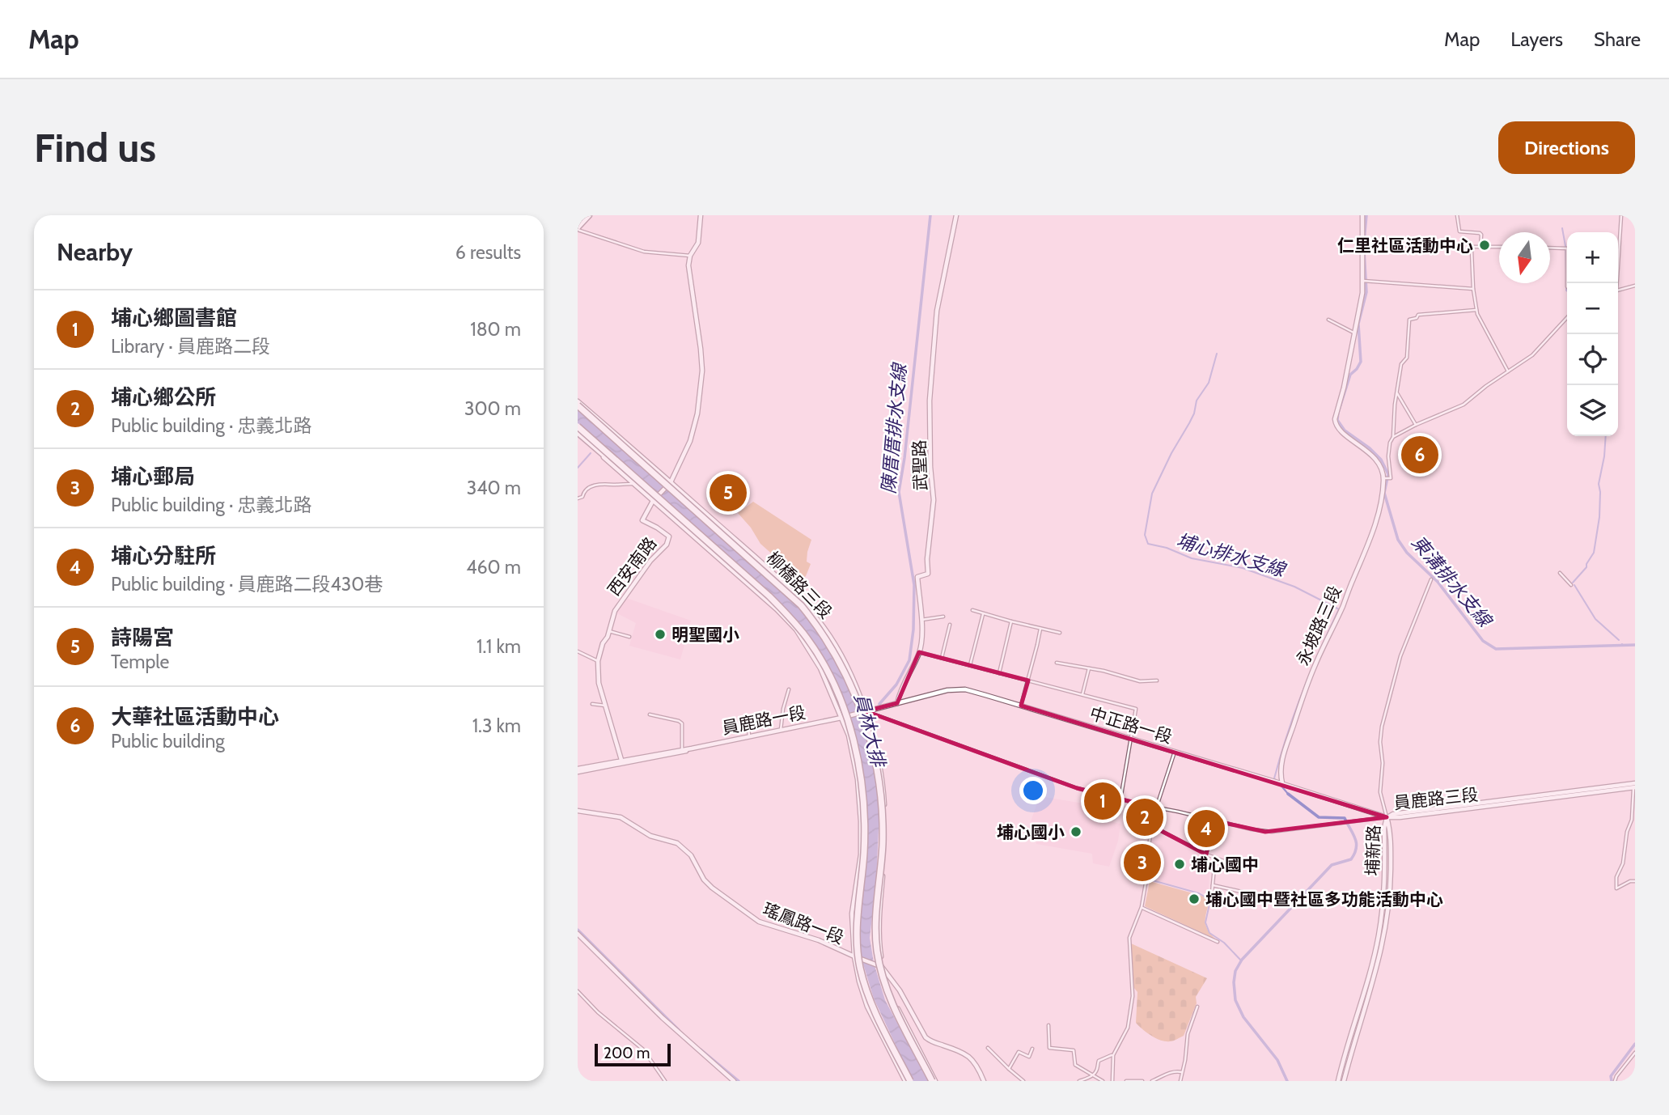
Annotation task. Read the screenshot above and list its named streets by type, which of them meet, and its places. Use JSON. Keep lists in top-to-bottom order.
{
  "streets": {
    "street": [
      "武聖路",
      "西安南路",
      "柳橋路三段",
      "永坡路三段",
      "員鹿路一段",
      "中正路一段",
      "員鹿路三段",
      "埔新路",
      "瑤鳳路一段"
    ]
  },
  "crossings": [
    ["武聖路", "中正路一段"],
    ["西安南路", "柳橋路三段"],
    ["西安南路", "員鹿路一段"],
    ["柳橋路三段", "員鹿路一段"],
    ["柳橋路三段", "中正路一段"],
    ["柳橋路三段", "瑤鳳路一段"],
    ["永坡路三段", "中正路一段"],
    ["員鹿路一段", "中正路一段"],
    ["中正路一段", "員鹿路三段"],
    ["中正路一段", "埔新路"],
    ["員鹿路三段", "埔新路"]
  ],
  "water": [
    "陳厝厝排水支線",
    "埔心排水支線",
    "東溝排水支線",
    "員林大排"
  ],
  "places": [
    "仁里社區活動中心",
    "明聖國小",
    "埔心國小",
    "埔心國中",
    "埔心國中暨社區多功能活動中心"
  ],
  "scale_bar": "200 m",
  "north": "bottom",
  "page": {
    "header": "Map",
    "nav": ["Map", "Layers", "Share"],
    "buttons": "Directions",
    "title": "Find us",
    "heading": ["Nearby", "6 results"],
    "map_buttons": ["+", "−"],
    "list": [
      {
        "mark": "1",
        "name": "埔心鄉圖書館",
        "note": "Library · 員鹿路二段",
        "value": "180 m"
      },
      {
        "mark": "2",
        "name": "埔心鄉公所",
        "note": "Public building · 忠義北路",
        "value": "300 m"
      },
      {
        "mark": "3",
        "name": "埔心郵局",
        "note": "Public building · 忠義北路",
        "value": "340 m"
      },
      {
        "mark": "4",
        "name": "埔心分駐所",
        "note": "Public building · 員鹿路二段430巷",
        "value": "460 m"
      },
      {
        "mark": "5",
        "name": "詩陽宮",
        "note": "Temple",
        "value": "1.1 km"
      },
      {
        "mark": "6",
        "name": "大華社區活動中心",
        "note": "Public building",
        "value": "1.3 km"
      }
    ],
    "pins": [
      "6",
      "5",
      "1",
      "2",
      "4",
      "3"
    ],
    "scale": "200 m"
  }
}
